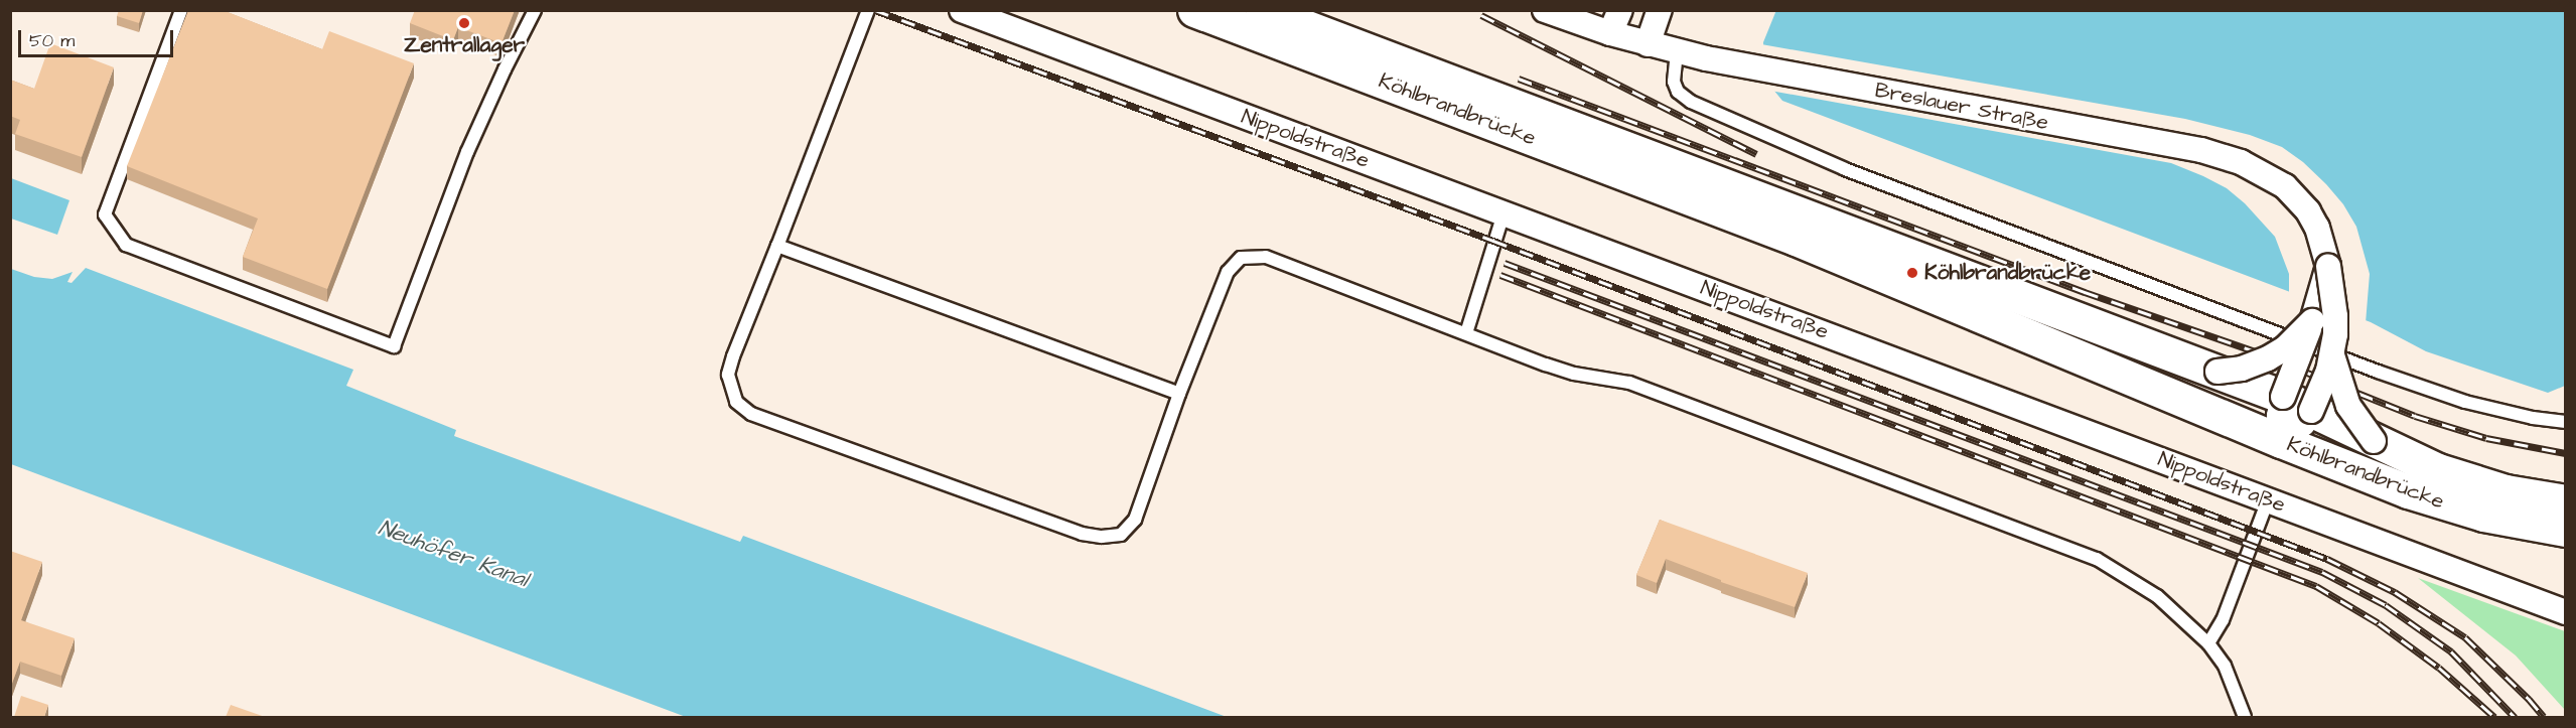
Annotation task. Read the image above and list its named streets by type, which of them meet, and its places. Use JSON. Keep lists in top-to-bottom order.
{
  "streets": {
    "main road": ["Köhlbrandbrücke"],
    "street": ["Breslauer Straße", "Nippoldstraße"]
  },
  "crossings": [
    ["Breslauer Straße", "Köhlbrandbrücke"]
  ],
  "water": ["Neuhöfer Kanal"],
  "places": ["Zentrallager", "Köhlbrandbrücke"],
  "scale_bar": "50 m"
}
